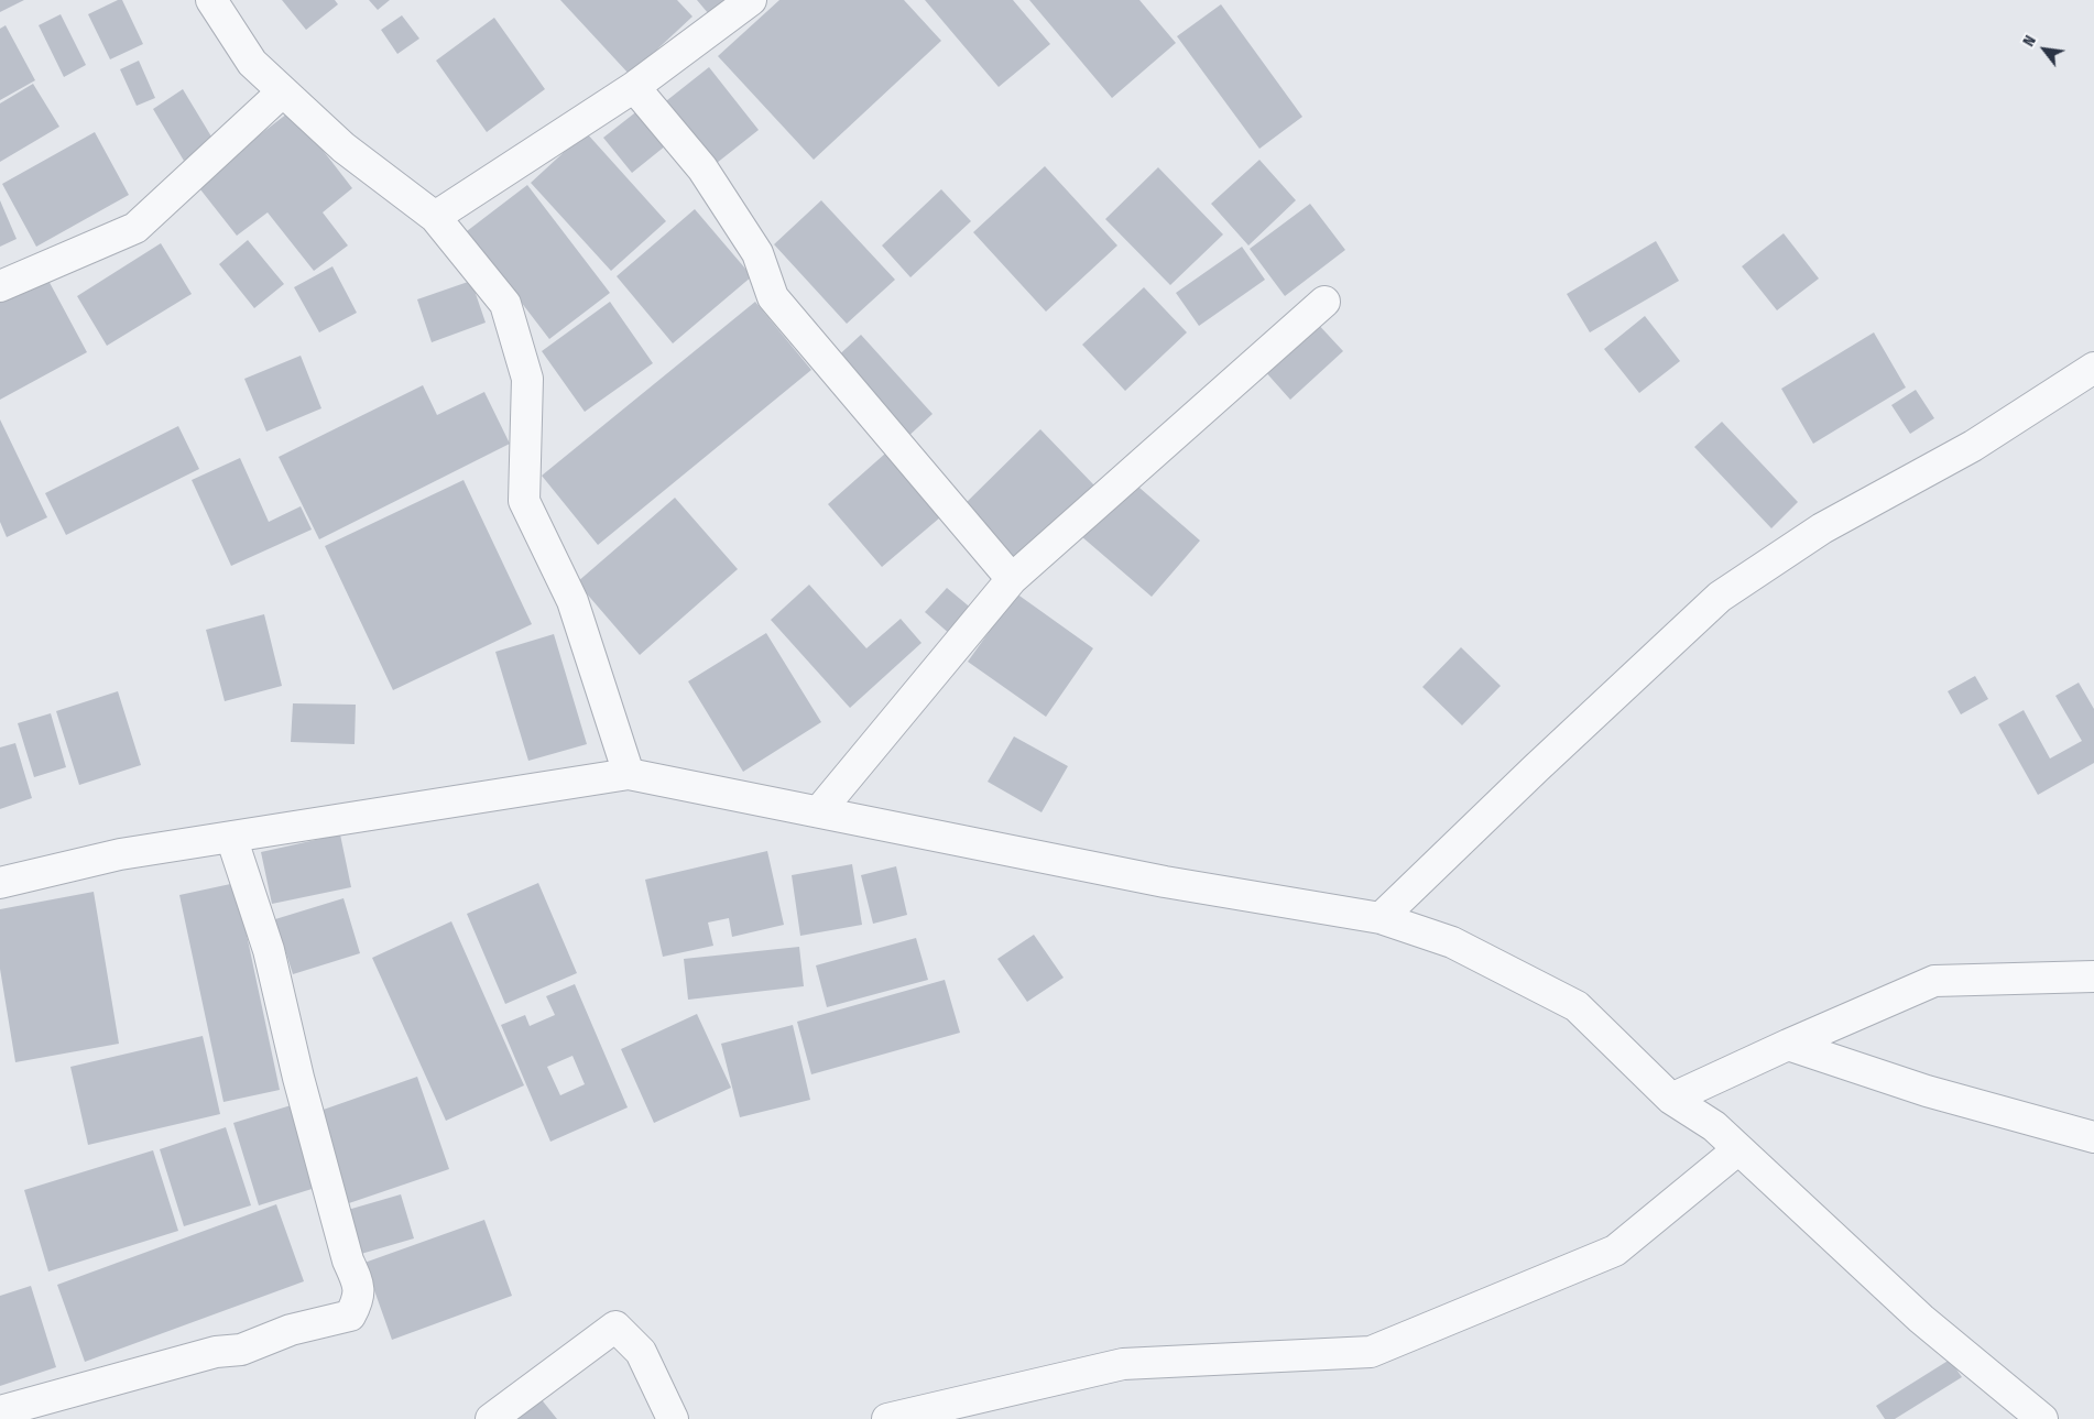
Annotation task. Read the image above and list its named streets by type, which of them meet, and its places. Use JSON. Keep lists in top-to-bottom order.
{
  "north": "top left"
}
